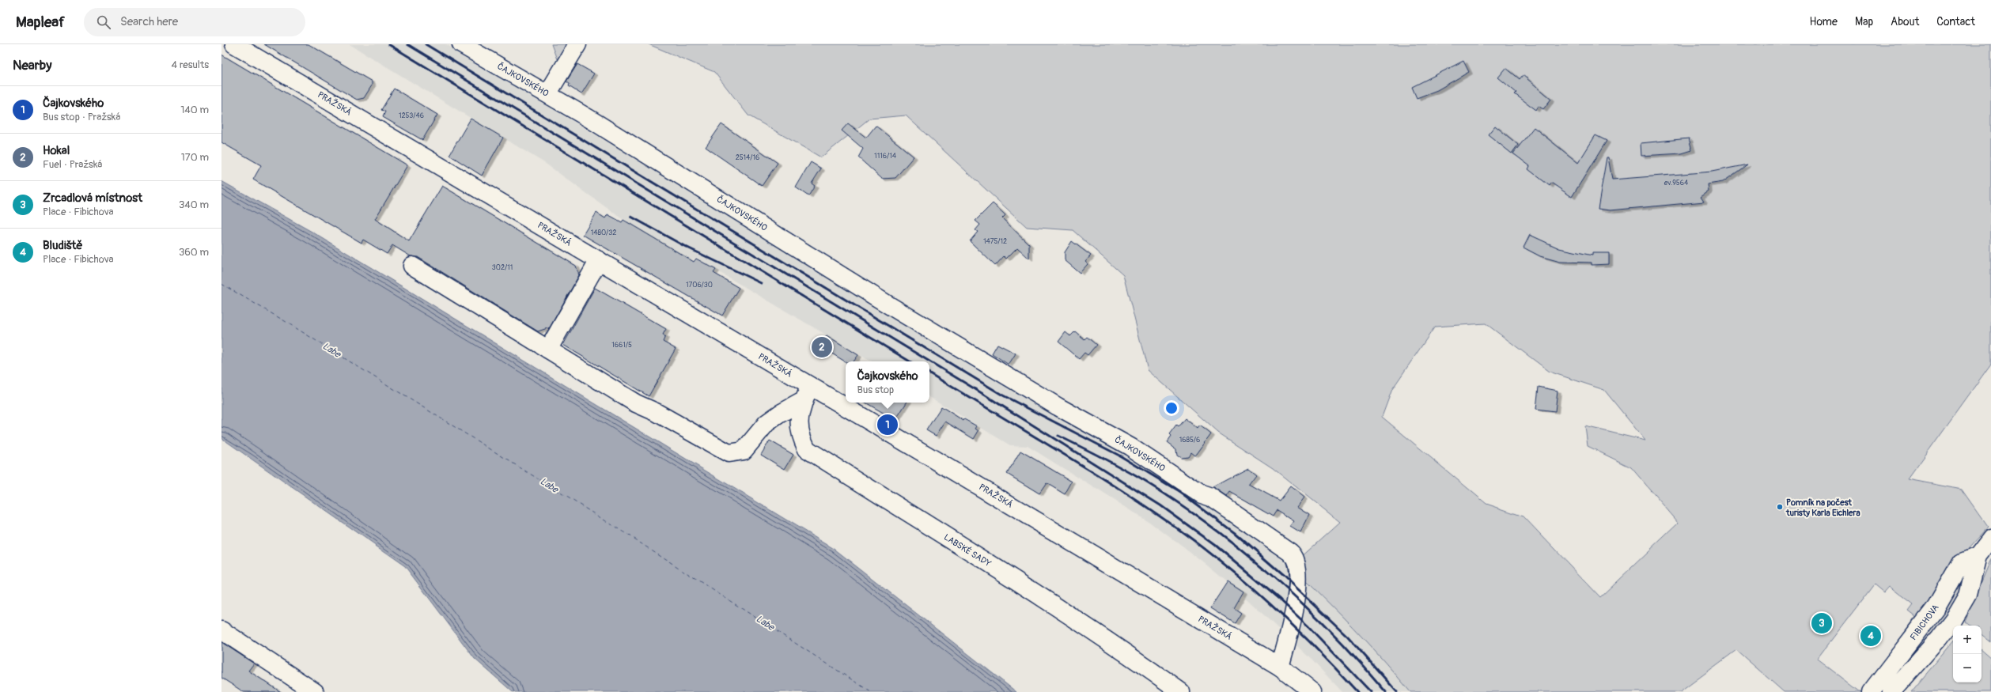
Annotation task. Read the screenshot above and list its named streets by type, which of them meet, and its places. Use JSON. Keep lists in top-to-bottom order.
{
  "streets": {
    "street": [
      "ČAJKOVSKÉHO",
      "PRAŽSKÁ",
      "LABSKÉ SADY",
      "FIBICHOVA"
    ]
  },
  "crossings": [
    ["ČAJKOVSKÉHO", "PRAŽSKÁ"],
    ["PRAŽSKÁ", "LABSKÉ SADY"]
  ],
  "water": ["Labe"],
  "places": ["Pomník na počest turisty Karla Eichlera"],
  "house_numbers": [
    "1253/46",
    "1116/14",
    "2514/16",
    "ev.9564",
    "1480/32",
    "1475/12",
    "302/11",
    "1706/30",
    "1661/5",
    "1685/6"
  ],
  "page": {
    "header": "Mapleaf",
    "search": "Search here",
    "nav": [
      "Home",
      "Map",
      "About",
      "Contact"
    ],
    "heading": ["Nearby", "4 results"],
    "list": [
      {
        "mark": "1",
        "name": "Čajkovského",
        "note": "Bus stop · Pražská",
        "value": "140 m"
      },
      {
        "mark": "2",
        "name": "Hokal",
        "note": "Fuel · Pražská",
        "value": "170 m"
      },
      {
        "mark": "3",
        "name": "Zrcadlová místnost",
        "note": "Place · Fibichova",
        "value": "340 m"
      },
      {
        "mark": "4",
        "name": "Bludiště",
        "note": "Place · Fibichova",
        "value": "360 m"
      }
    ],
    "pins": [
      "2",
      "1",
      "3",
      "4"
    ],
    "popup": ["Čajkovského", "Bus stop"],
    "map_buttons": ["+", "−"]
  }
}
